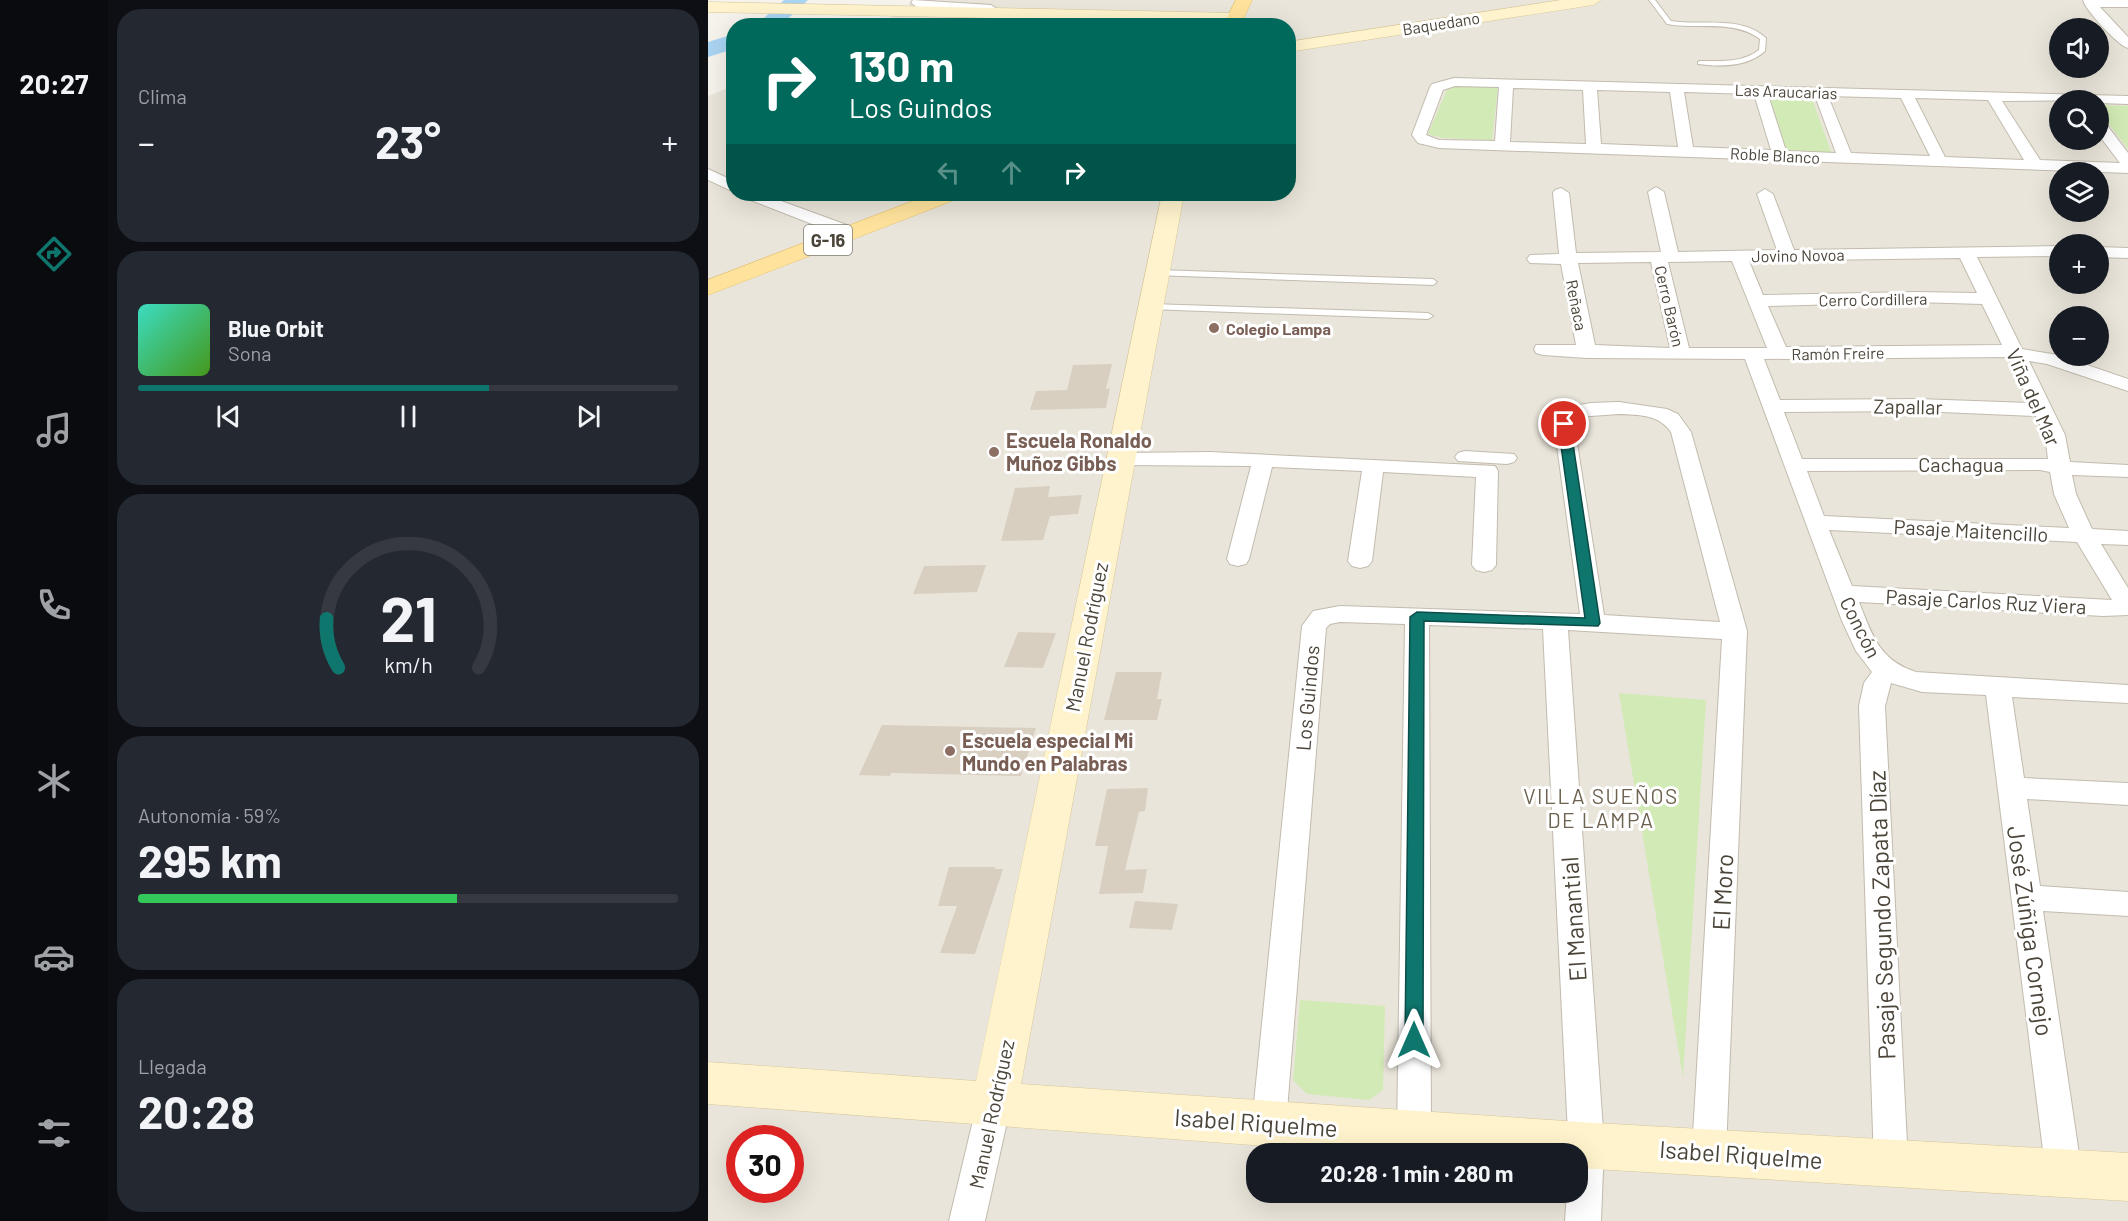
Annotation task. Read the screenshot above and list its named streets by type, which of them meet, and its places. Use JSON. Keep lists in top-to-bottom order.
{
  "streets": {
    "main road": [
      "Baquedano",
      "G-16",
      "Manuel Rodríguez",
      "Isabel Riquelme"
    ],
    "street": [
      "Las Araucarias",
      "Roble Blanco",
      "Jovino Novoa",
      "Cerro Cordillera",
      "Reñaca",
      "Cerro Barón",
      "Ramón Freire",
      "Viña del Mar",
      "Zapallar",
      "Cachagua",
      "Pasaje Maitencillo",
      "Pasaje Carlos Ruz Viera",
      "Concón",
      "Los Guindos",
      "El Moro",
      "Pasaje Segundo Zapata Díaz",
      "El Manantial",
      "José Zúñiga Cornejo"
    ]
  },
  "crossings": [
    ["Las Araucarias", "Roble Blanco"],
    ["Jovino Novoa", "Reñaca"],
    ["Jovino Novoa", "Cerro Barón"],
    ["Jovino Novoa", "Viña del Mar"],
    ["Cerro Cordillera", "Viña del Mar"],
    ["Reñaca", "Ramón Freire"],
    ["Cerro Barón", "Ramón Freire"],
    ["Ramón Freire", "Viña del Mar"],
    ["Ramón Freire", "Concón"],
    ["Viña del Mar", "Zapallar"],
    ["Viña del Mar", "Cachagua"],
    ["Viña del Mar", "Pasaje Maitencillo"],
    ["Viña del Mar", "Pasaje Carlos Ruz Viera"],
    ["Zapallar", "Concón"],
    ["Cachagua", "Concón"],
    ["Pasaje Maitencillo", "Concón"],
    ["Pasaje Carlos Ruz Viera", "Concón"],
    ["Concón", "Pasaje Segundo Zapata Díaz"],
    ["Concón", "José Zúñiga Cornejo"],
    ["Manuel Rodríguez", "Isabel Riquelme"],
    ["Los Guindos", "El Moro"],
    ["Los Guindos", "El Manantial"],
    ["Los Guindos", "Isabel Riquelme"],
    ["El Moro", "Isabel Riquelme"],
    ["Pasaje Segundo Zapata Díaz", "Isabel Riquelme"],
    ["José Zúñiga Cornejo", "Isabel Riquelme"]
  ],
  "districts": ["VILLA SUEÑOS DE LAMPA"],
  "places": ["Colegio Lampa", "Escuela Ronaldo Muñoz Gibbs", "Escuela especial Mi Mundo en Palabras"],
  "page": {
    "tabs": "20:27",
    "tile": [
      "Clima",
      ["Autonomía · 59%", "295 km"],
      ["Llegada", "20:28"]
    ],
    "map_buttons": ["+", "−"],
    "turn": ["130 m", "Los Guindos"],
    "heat": ["−", "23°", "+"],
    "song": ["Blue Orbit", "Sona"],
    "limit": "30",
    "trip": "20:28 · 1 min · 280 m",
    "gauge": ["21", "km/h"]
  }
}
